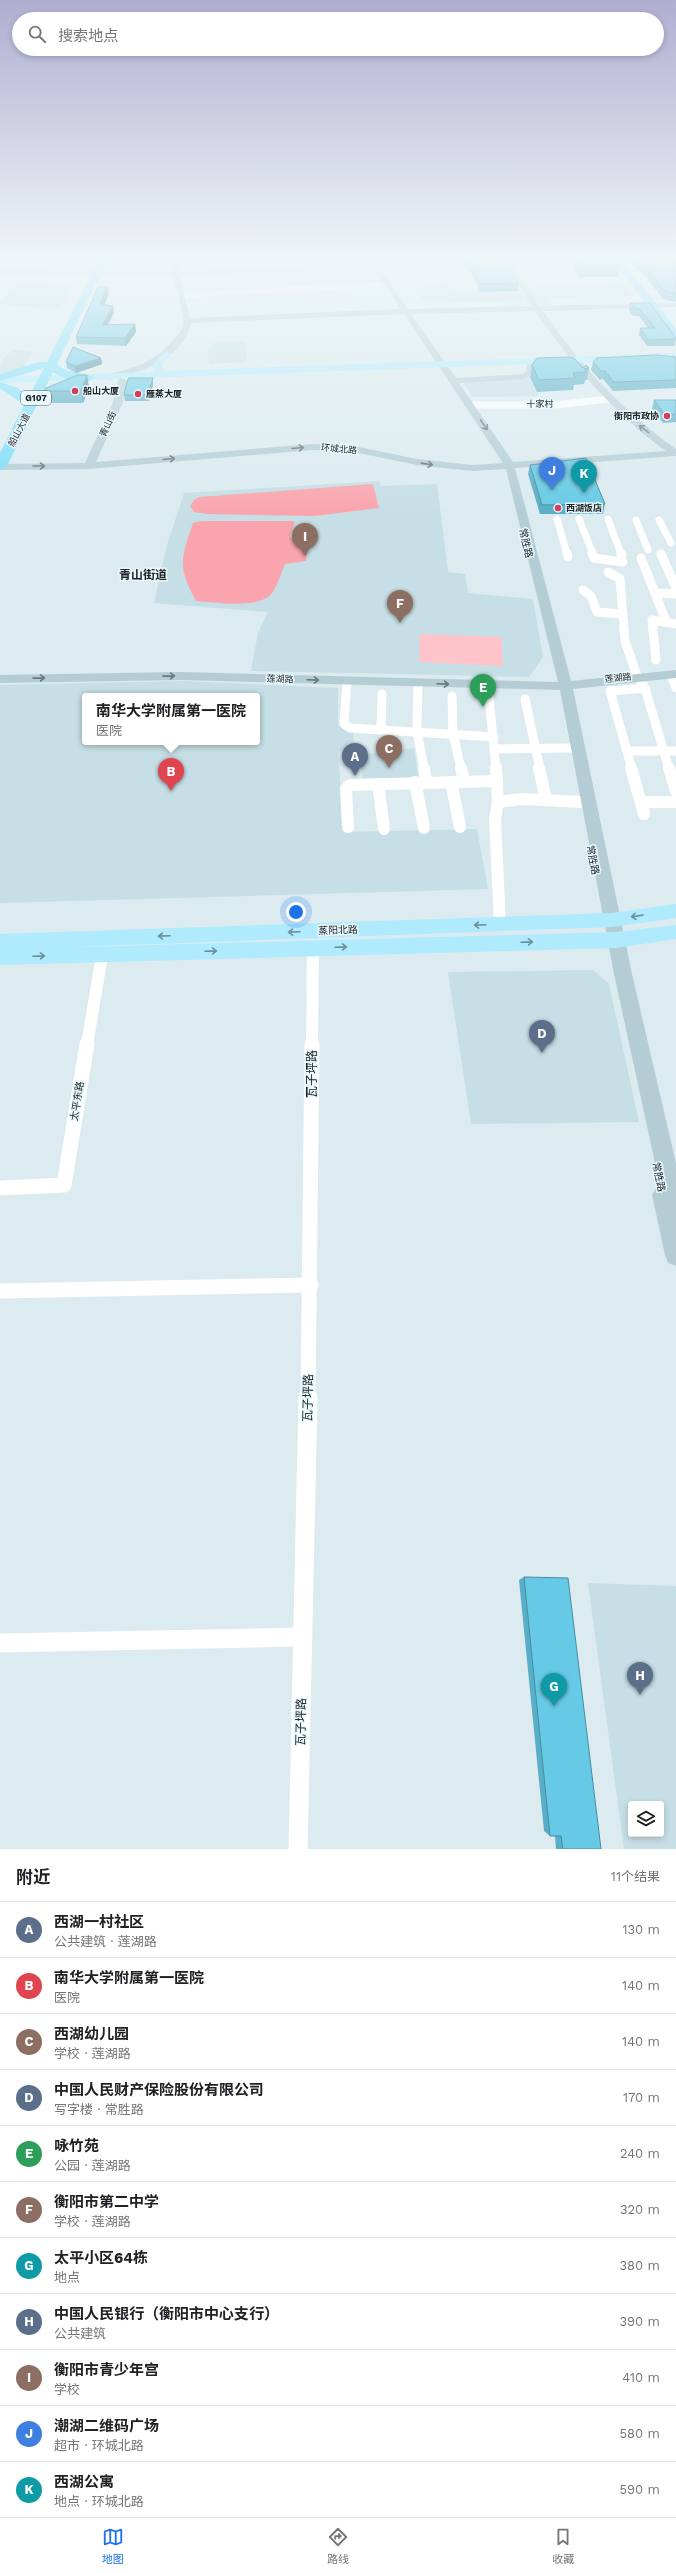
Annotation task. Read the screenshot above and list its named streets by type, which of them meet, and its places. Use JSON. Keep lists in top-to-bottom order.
{
  "streets": {
    "highway": ["G107", "船山大道"],
    "main road": ["蒸阳北路"],
    "street": [
      "十家村",
      "青山街",
      "环城北路",
      "常胜路",
      "莲湖路",
      "瓦子坪路",
      "太平东路"
    ]
  },
  "crossings": [
    ["十家村", "常胜路"],
    ["青山街", "环城北路"],
    ["船山大道", "环城北路"],
    ["环城北路", "常胜路"],
    ["常胜路", "莲湖路"],
    ["常胜路", "蒸阳北路"],
    ["蒸阳北路", "瓦子坪路"],
    ["蒸阳北路", "太平东路"]
  ],
  "one_way": ["环城北路"],
  "districts": ["青山街道"],
  "places": [
    "船山大厦",
    "雁蒸大厦",
    "衡阳市政协",
    "西湖饭店"
  ],
  "page": {
    "search": "搜索地点",
    "pins": [
      "J",
      "K",
      "I",
      "F",
      "E",
      "C",
      "A",
      "B",
      "D",
      "H",
      "G"
    ],
    "popup": ["南华大学附属第一医院", "医院"],
    "heading": ["附近", "11个结果"],
    "list": [
      {
        "mark": "A",
        "name": "西湖一村社区",
        "note": "公共建筑 · 莲湖路",
        "value": "130 m"
      },
      {
        "mark": "B",
        "name": "南华大学附属第一医院",
        "note": "医院",
        "value": "140 m"
      },
      {
        "mark": "C",
        "name": "西湖幼儿园",
        "note": "学校 · 莲湖路",
        "value": "140 m"
      },
      {
        "mark": "D",
        "name": "中国人民财产保险股份有限公司",
        "note": "写字楼 · 常胜路",
        "value": "170 m"
      },
      {
        "mark": "E",
        "name": "咏竹苑",
        "note": "公园 · 莲湖路",
        "value": "240 m"
      },
      {
        "mark": "F",
        "name": "衡阳市第二中学",
        "note": "学校 · 莲湖路",
        "value": "320 m"
      },
      {
        "mark": "G",
        "name": "太平小区64栋",
        "note": "地点",
        "value": "380 m"
      },
      {
        "mark": "H",
        "name": "中国人民银行（衡阳市中心支行）",
        "note": "公共建筑",
        "value": "390 m"
      },
      {
        "mark": "I",
        "name": "衡阳市青少年宫",
        "note": "学校",
        "value": "410 m"
      },
      {
        "mark": "J",
        "name": "潮湖二维码广场",
        "note": "超市 · 环城北路",
        "value": "580 m"
      },
      {
        "mark": "K",
        "name": "西湖公寓",
        "note": "地点 · 环城北路",
        "value": "590 m"
      }
    ],
    "nav": ["地图", "路线", "收藏"]
  }
}
